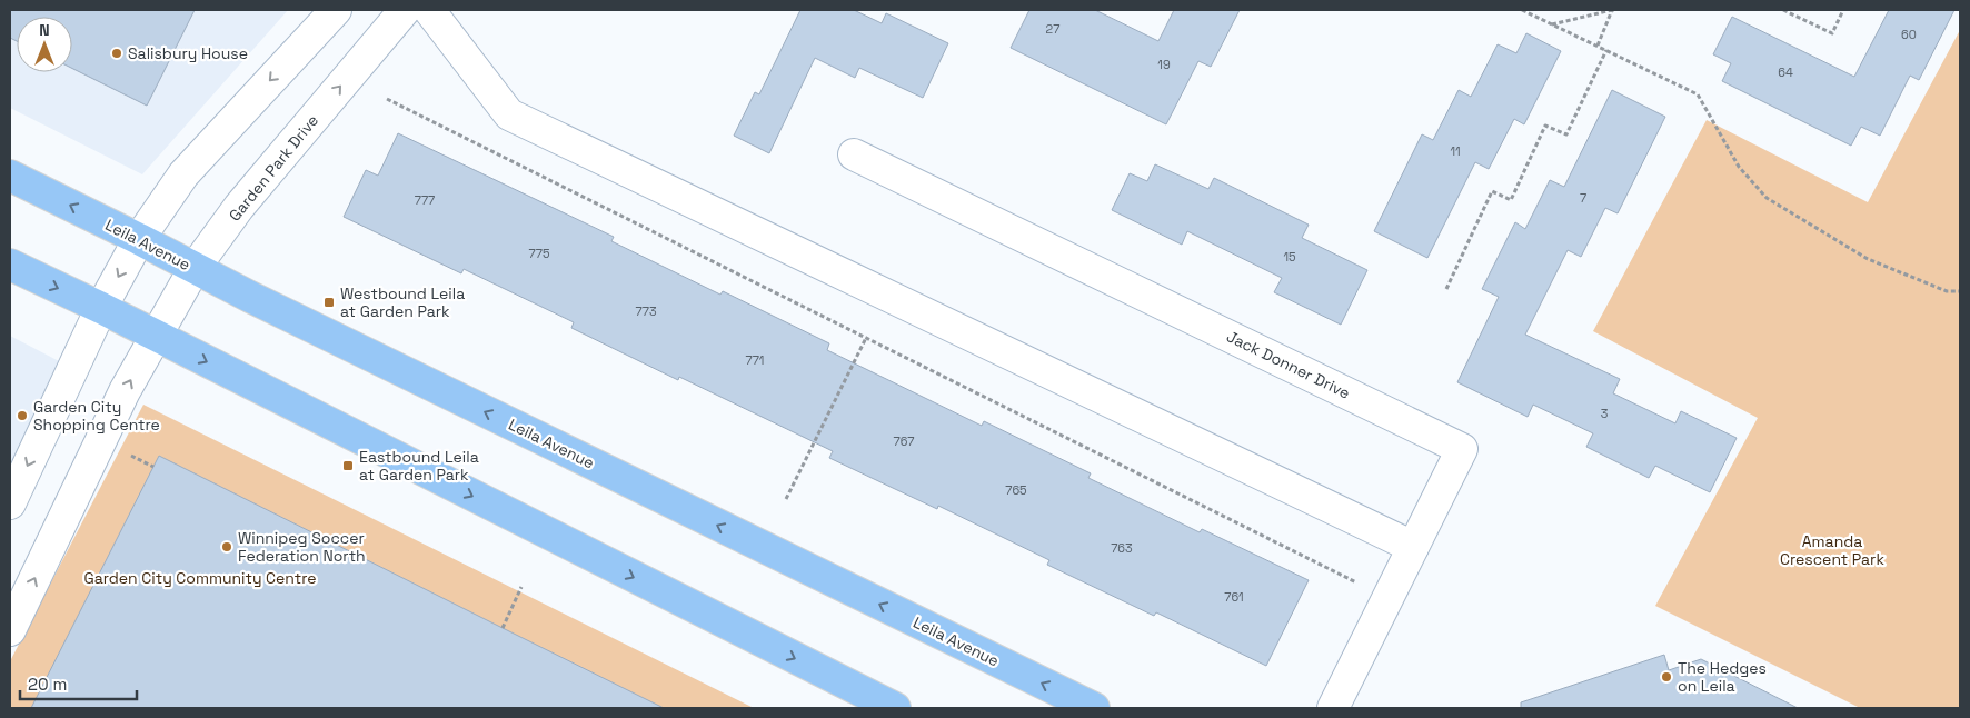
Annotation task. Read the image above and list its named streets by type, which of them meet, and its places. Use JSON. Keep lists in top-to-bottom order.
{
  "streets": {
    "main road": ["Leila Avenue"],
    "street": ["Garden Park Drive", "Jack Donner Drive"]
  },
  "crossings": [
    ["Garden Park Drive", "Leila Avenue"]
  ],
  "parks": ["Amanda Crescent Park", "Garden City Community Centre"],
  "places": {
    "other": [
      "Salisbury House",
      "Garden City Shopping Centre",
      "Winnipeg Soccer Federation North",
      "The Hedges on Leila"
    ],
    "transit": ["Westbound Leila at Garden Park", "Eastbound Leila at Garden Park"]
  },
  "house_numbers": [
    "27",
    "60",
    "19",
    "64",
    "11",
    "7",
    "777",
    "775",
    "15",
    "773",
    "771",
    "3",
    "767",
    "765",
    "763",
    "761"
  ],
  "scale_bar": "20 m",
  "north": "top"
}
